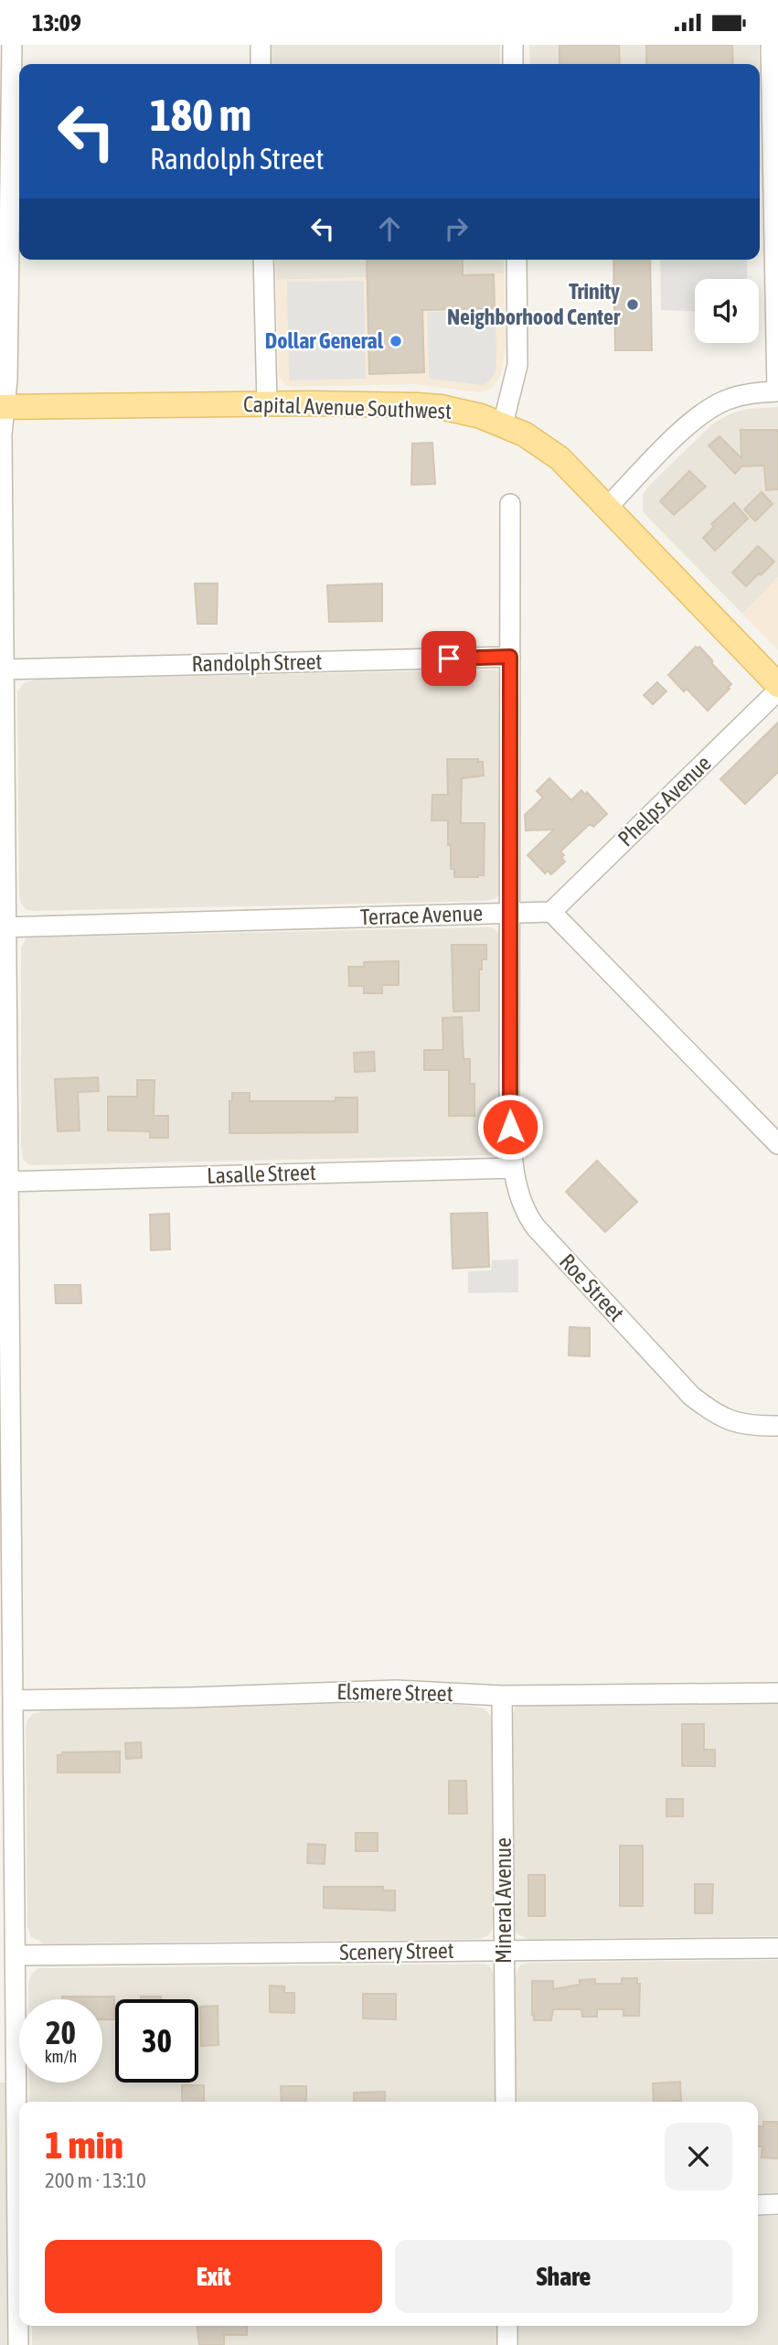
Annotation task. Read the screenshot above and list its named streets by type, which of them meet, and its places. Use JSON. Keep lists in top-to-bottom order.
{
  "streets": {
    "main road": ["Capital Avenue Southwest"],
    "street": [
      "Randolph Street",
      "Phelps Avenue",
      "Terrace Avenue",
      "Lasalle Street",
      "Roe Street",
      "Elsmere Street",
      "Mineral Avenue",
      "Scenery Street"
    ]
  },
  "crossings": [
    ["Randolph Street", "Roe Street"],
    ["Phelps Avenue", "Terrace Avenue"],
    ["Terrace Avenue", "Roe Street"],
    ["Lasalle Street", "Roe Street"],
    ["Elsmere Street", "Mineral Avenue"],
    ["Mineral Avenue", "Scenery Street"]
  ],
  "places": ["Trinity Neighborhood Center", "Dollar General"],
  "page": {
    "status": "13:09",
    "turn": ["180 m", "Randolph Street"],
    "speed": "20 km/h",
    "limit": "30",
    "heading": ["1 min", "200 m · 13:10"],
    "buttons": ["Exit", "Share"]
  }
}
